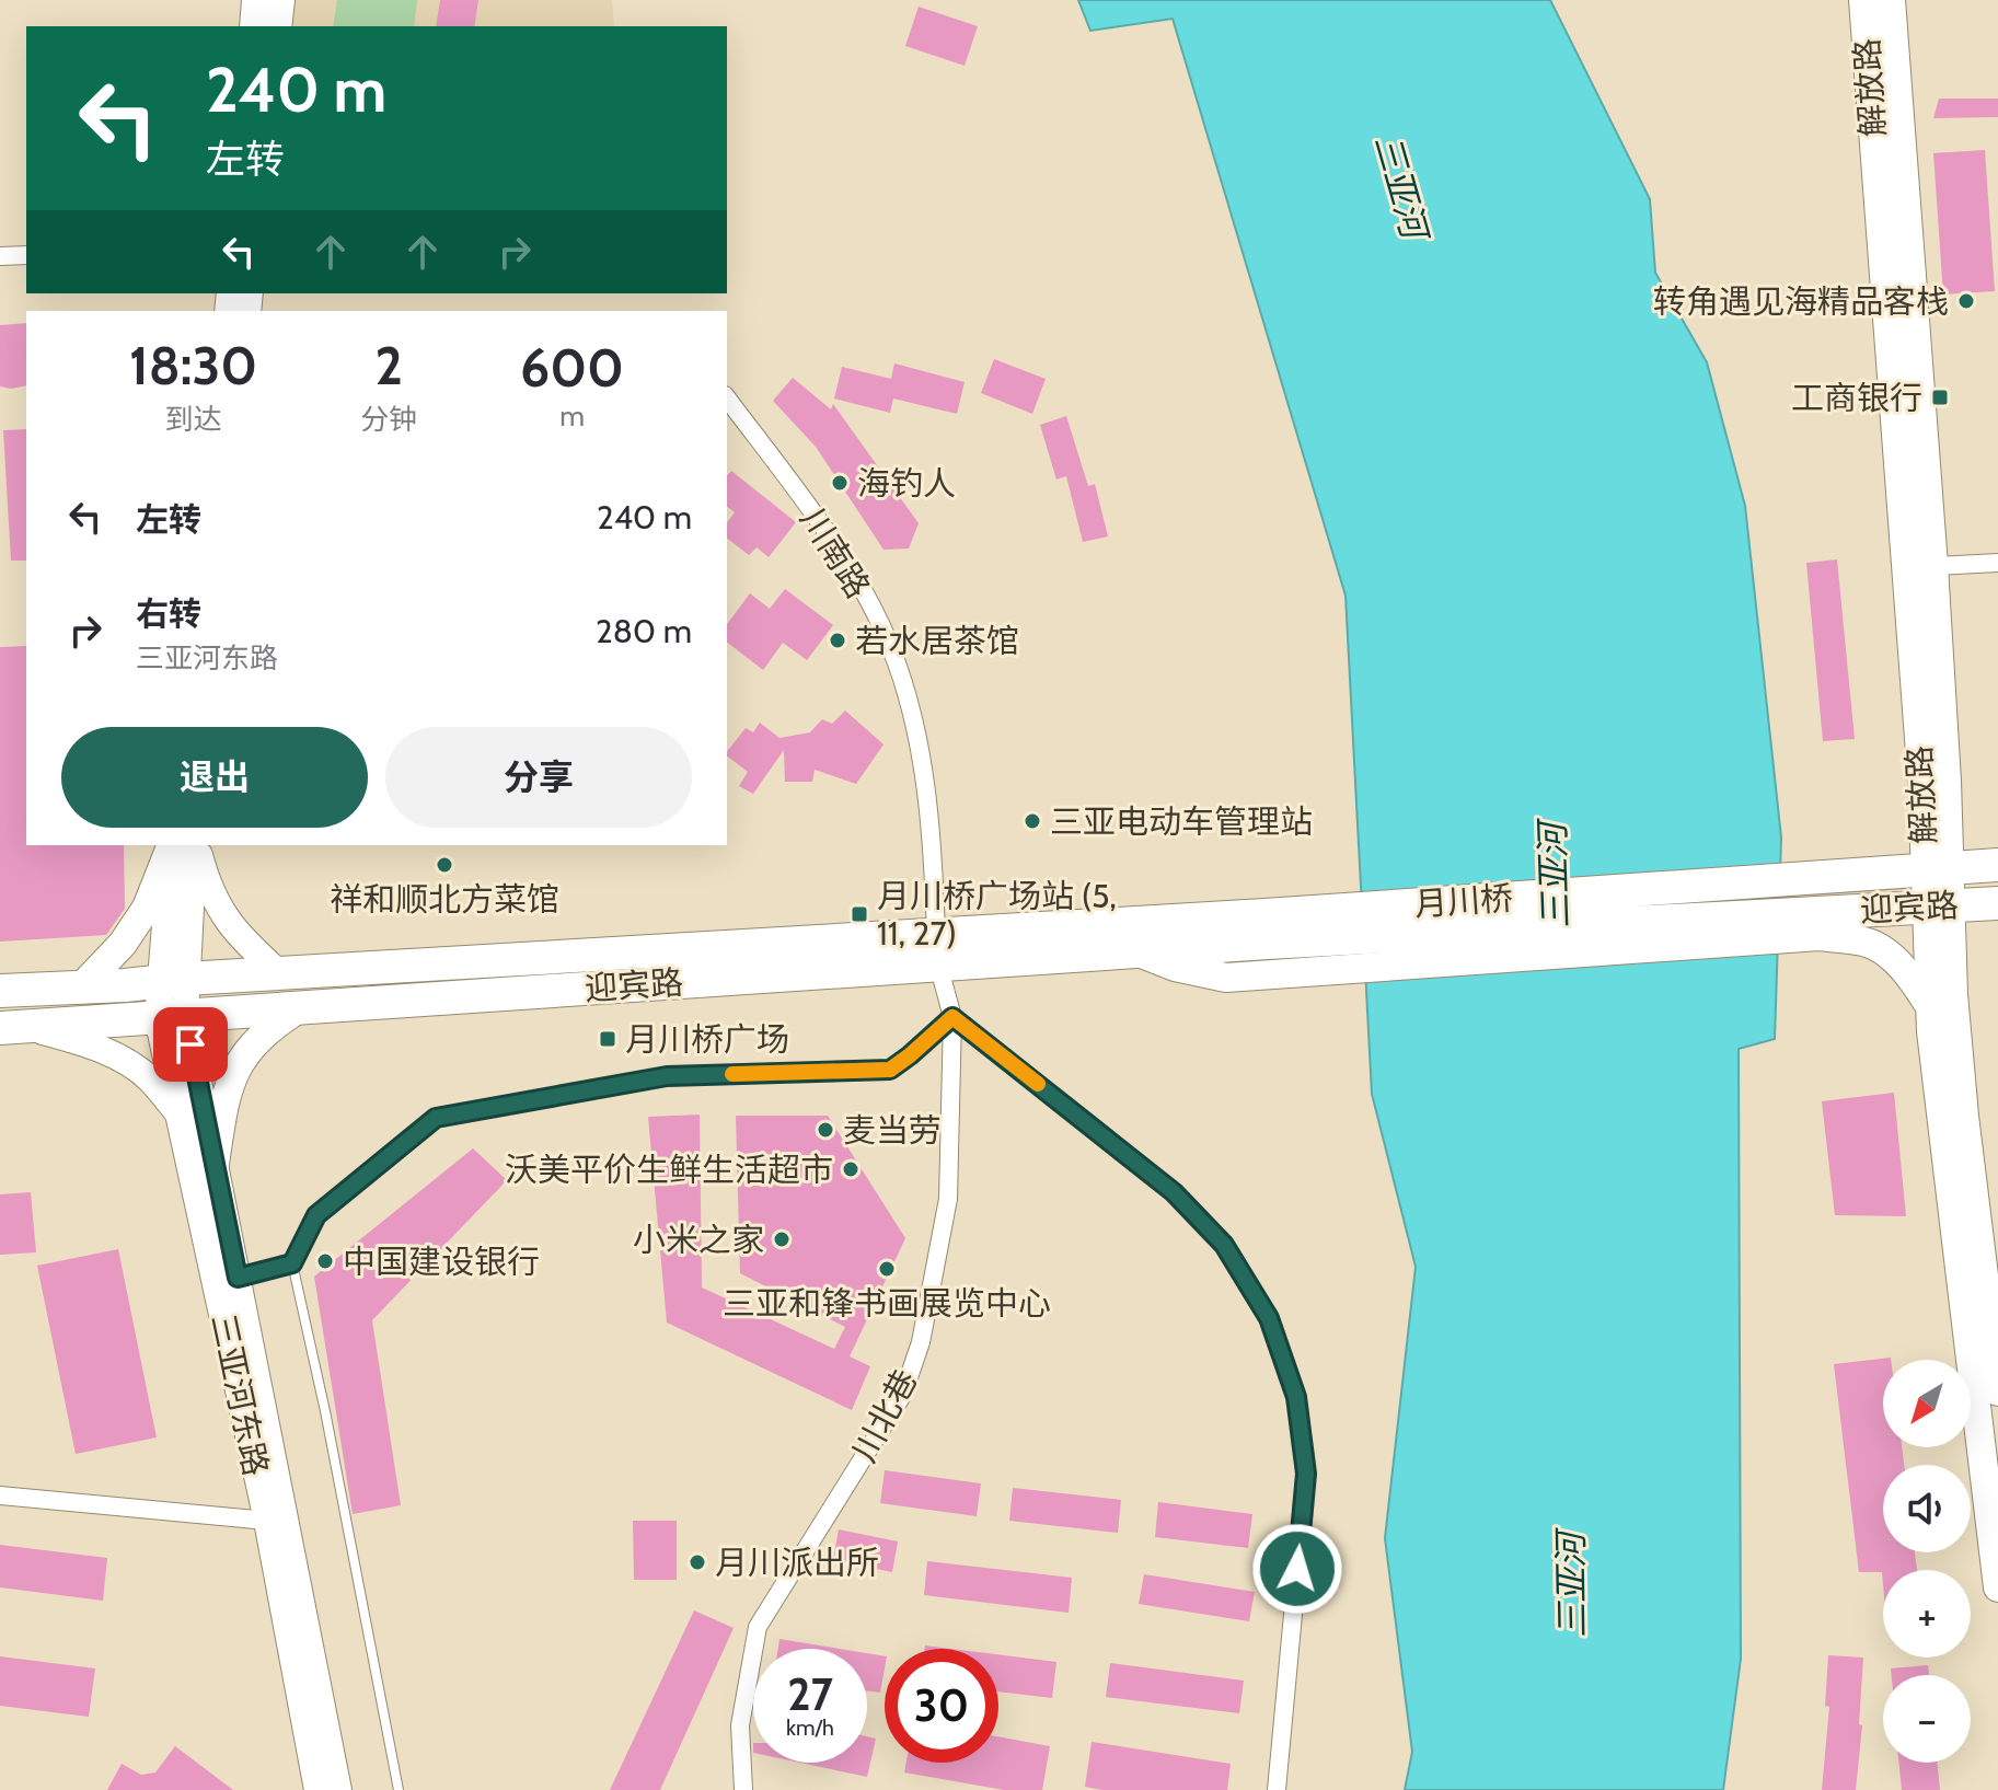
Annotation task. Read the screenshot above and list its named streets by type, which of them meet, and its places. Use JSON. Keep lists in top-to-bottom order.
{
  "streets": {
    "highway": ["月川桥", "迎宾路"],
    "main road": ["解放路", "三亚河东路"],
    "street": ["川南路", "川北巷"]
  },
  "crossings": [
    ["解放路", "迎宾路"],
    ["川南路", "迎宾路"],
    ["川南路", "川北巷"],
    ["月川桥", "迎宾路"],
    ["迎宾路", "三亚河东路"],
    ["迎宾路", "川北巷"]
  ],
  "water": ["三亚河"],
  "places": {
    "other": [
      "转角遇见海精品客栈",
      "海钓人",
      "若水居茶馆",
      "三亚电动车管理站",
      "祥和顺北方菜馆",
      "麦当劳",
      "沃美平价生鲜生活超市",
      "小米之家",
      "中国建设银行",
      "三亚和锋书画展览中心",
      "月川派出所"
    ],
    "transit": ["工商银行", "月川桥广场站 (5, 11, 27)", "月川桥广场"]
  },
  "north": "bottom left",
  "page": {
    "turn": ["240 m", "左转"],
    "eta": [
      "18:30",
      "到达",
      "2",
      "分钟",
      "600",
      "m"
    ],
    "list": [
      {
        "name": "左转",
        "value": "240 m"
      },
      {
        "name": "右转",
        "note": "三亚河东路",
        "value": "280 m"
      }
    ],
    "buttons": ["退出", "分享"],
    "map_buttons": ["+", "−"],
    "speed": "27 km/h",
    "limit": "30"
  }
}
